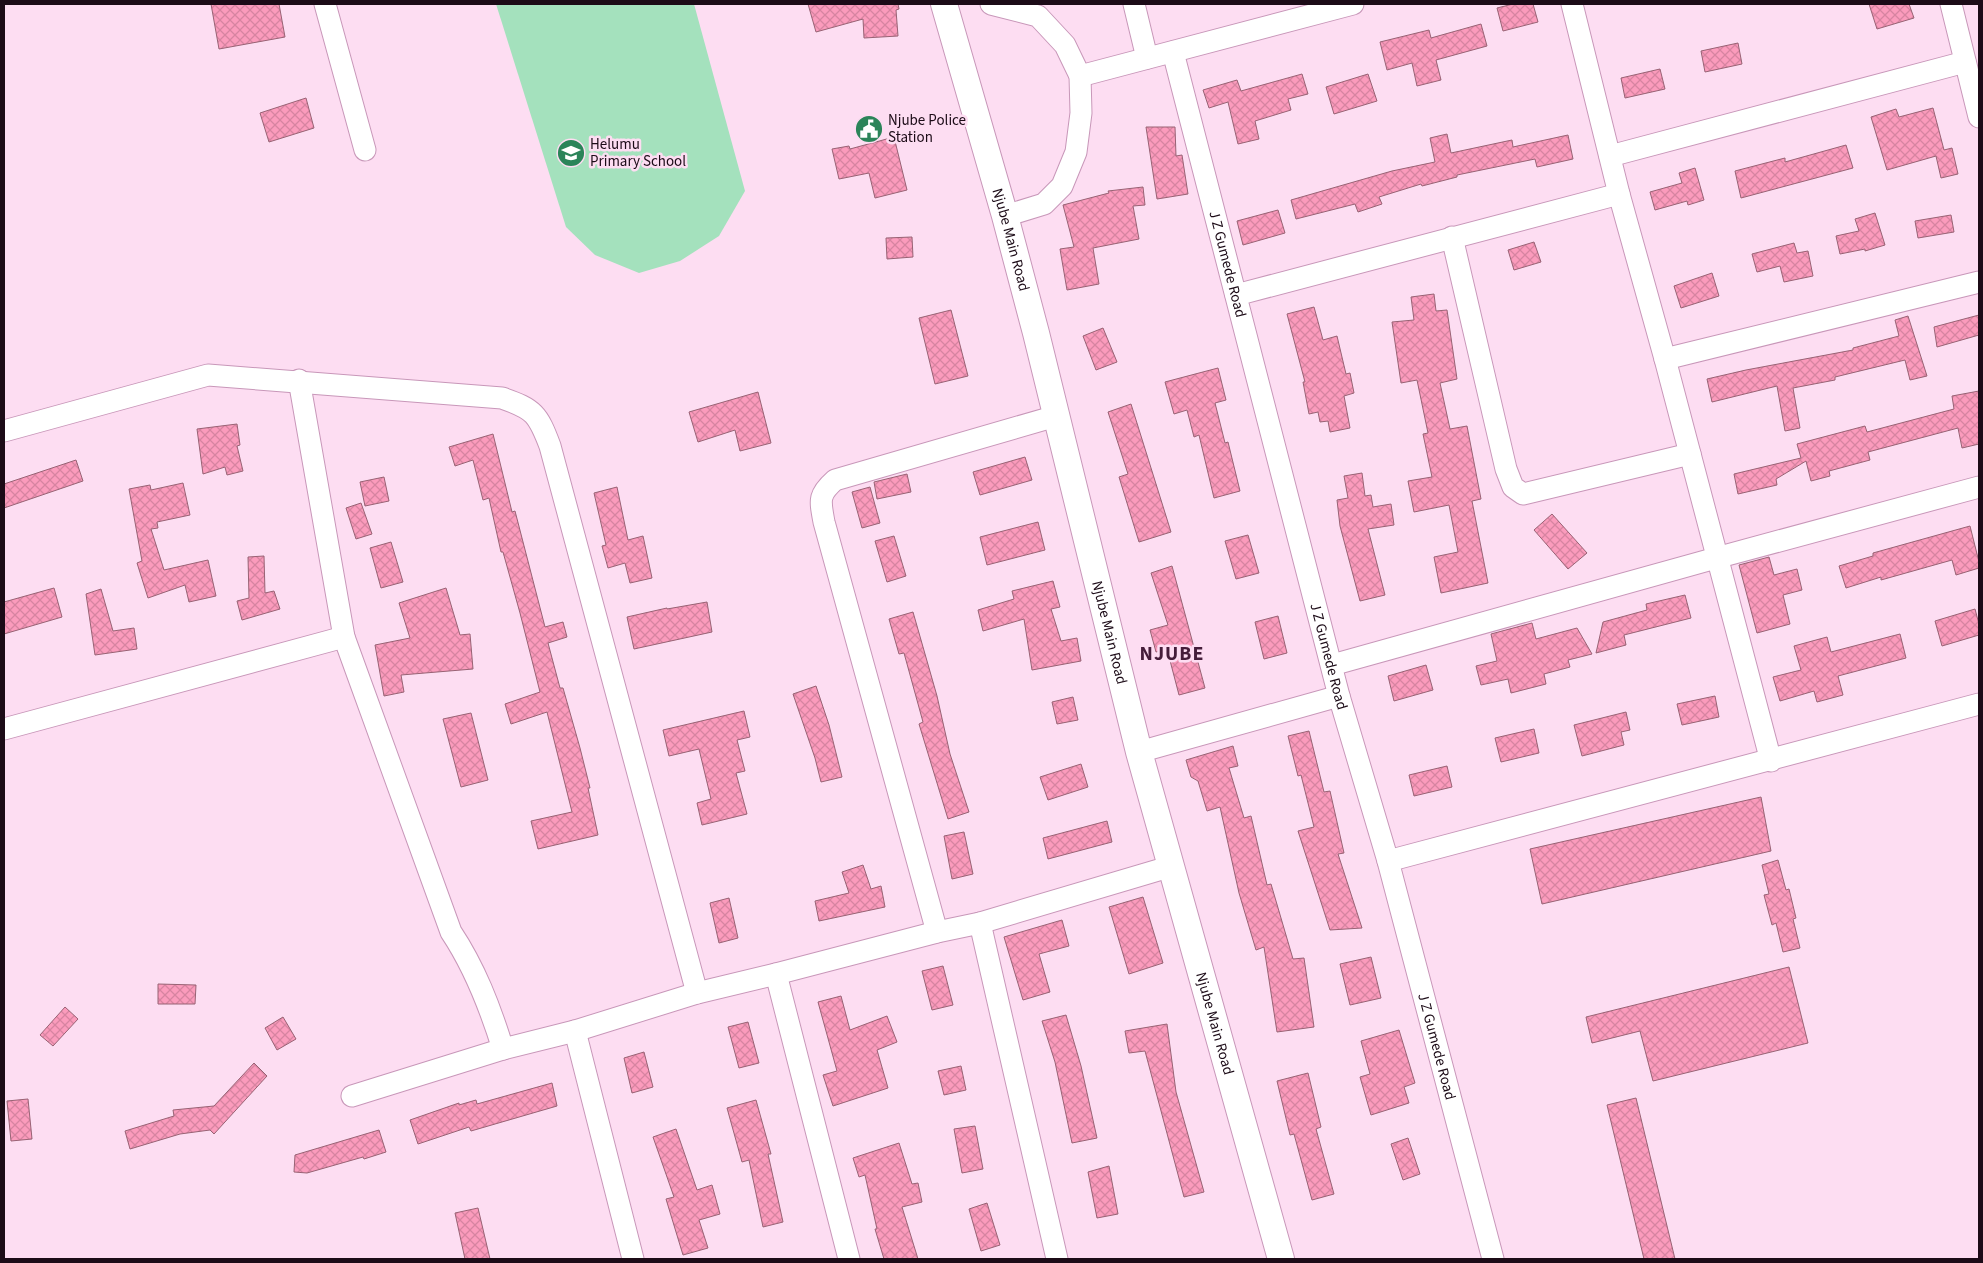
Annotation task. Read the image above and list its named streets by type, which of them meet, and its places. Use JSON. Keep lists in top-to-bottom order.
{
  "streets": {
    "street": ["Njube Main Road", "J Z Gumede Road"]
  },
  "districts": ["NJUBE"],
  "places": {
    "public building": ["Njube Police Station"],
    "school or university": ["Helumu Primary School"]
  }
}
